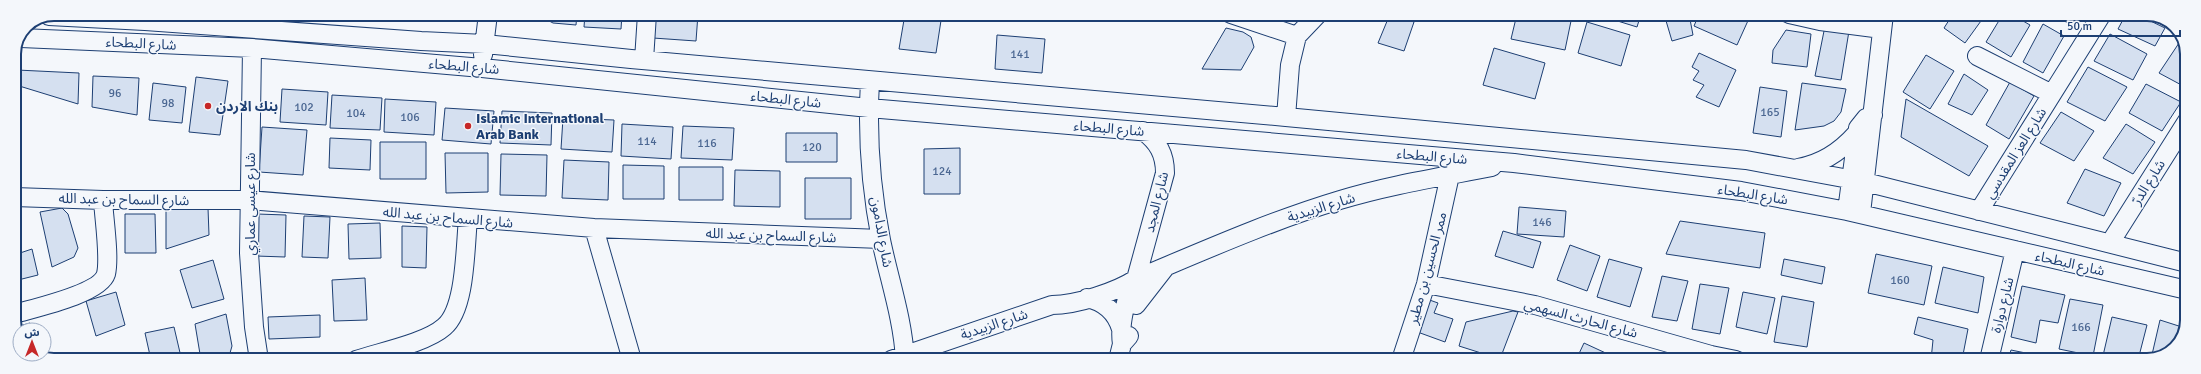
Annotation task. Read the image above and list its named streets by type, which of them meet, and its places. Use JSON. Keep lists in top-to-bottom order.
{
  "streets": {
    "street": [
      "شارع البطحاء",
      "شارع العز المقدسي",
      "شارع الدرّ",
      "شارع السماح بن عبد الله",
      "شارع المجد",
      "شارع عيسى عماري",
      "شارع الزبيدية",
      "شارع الدامون",
      "ممر الحسين بن مطير",
      "شارع دوارة",
      "شارع الحارث السهمي"
    ]
  },
  "crossings": [
    ["شارع البطحاء", "شارع العز المقدسي"],
    ["شارع البطحاء", "شارع الدرّ"],
    ["شارع البطحاء", "شارع المجد"],
    ["شارع البطحاء", "شارع عيسى عماري"],
    ["شارع البطحاء", "شارع الزبيدية"],
    ["شارع البطحاء", "شارع الدامون"],
    ["شارع البطحاء", "شارع دوارة"],
    ["شارع السماح بن عبد الله", "شارع عيسى عماري"],
    ["شارع السماح بن عبد الله", "شارع الدامون"],
    ["شارع المجد", "شارع الزبيدية"],
    ["شارع الزبيدية", "ممر الحسين بن مطير"],
    ["ممر الحسين بن مطير", "شارع الحارث السهمي"]
  ],
  "places": ["بنك الاردن", "Islamic International Arab Bank"],
  "house_numbers": [
    "141",
    "96",
    "98",
    "102",
    "165",
    "104",
    "106",
    "114",
    "116",
    "120",
    "124",
    "146",
    "160",
    "166"
  ],
  "scale_bar": "50 m",
  "north": "top"
}
